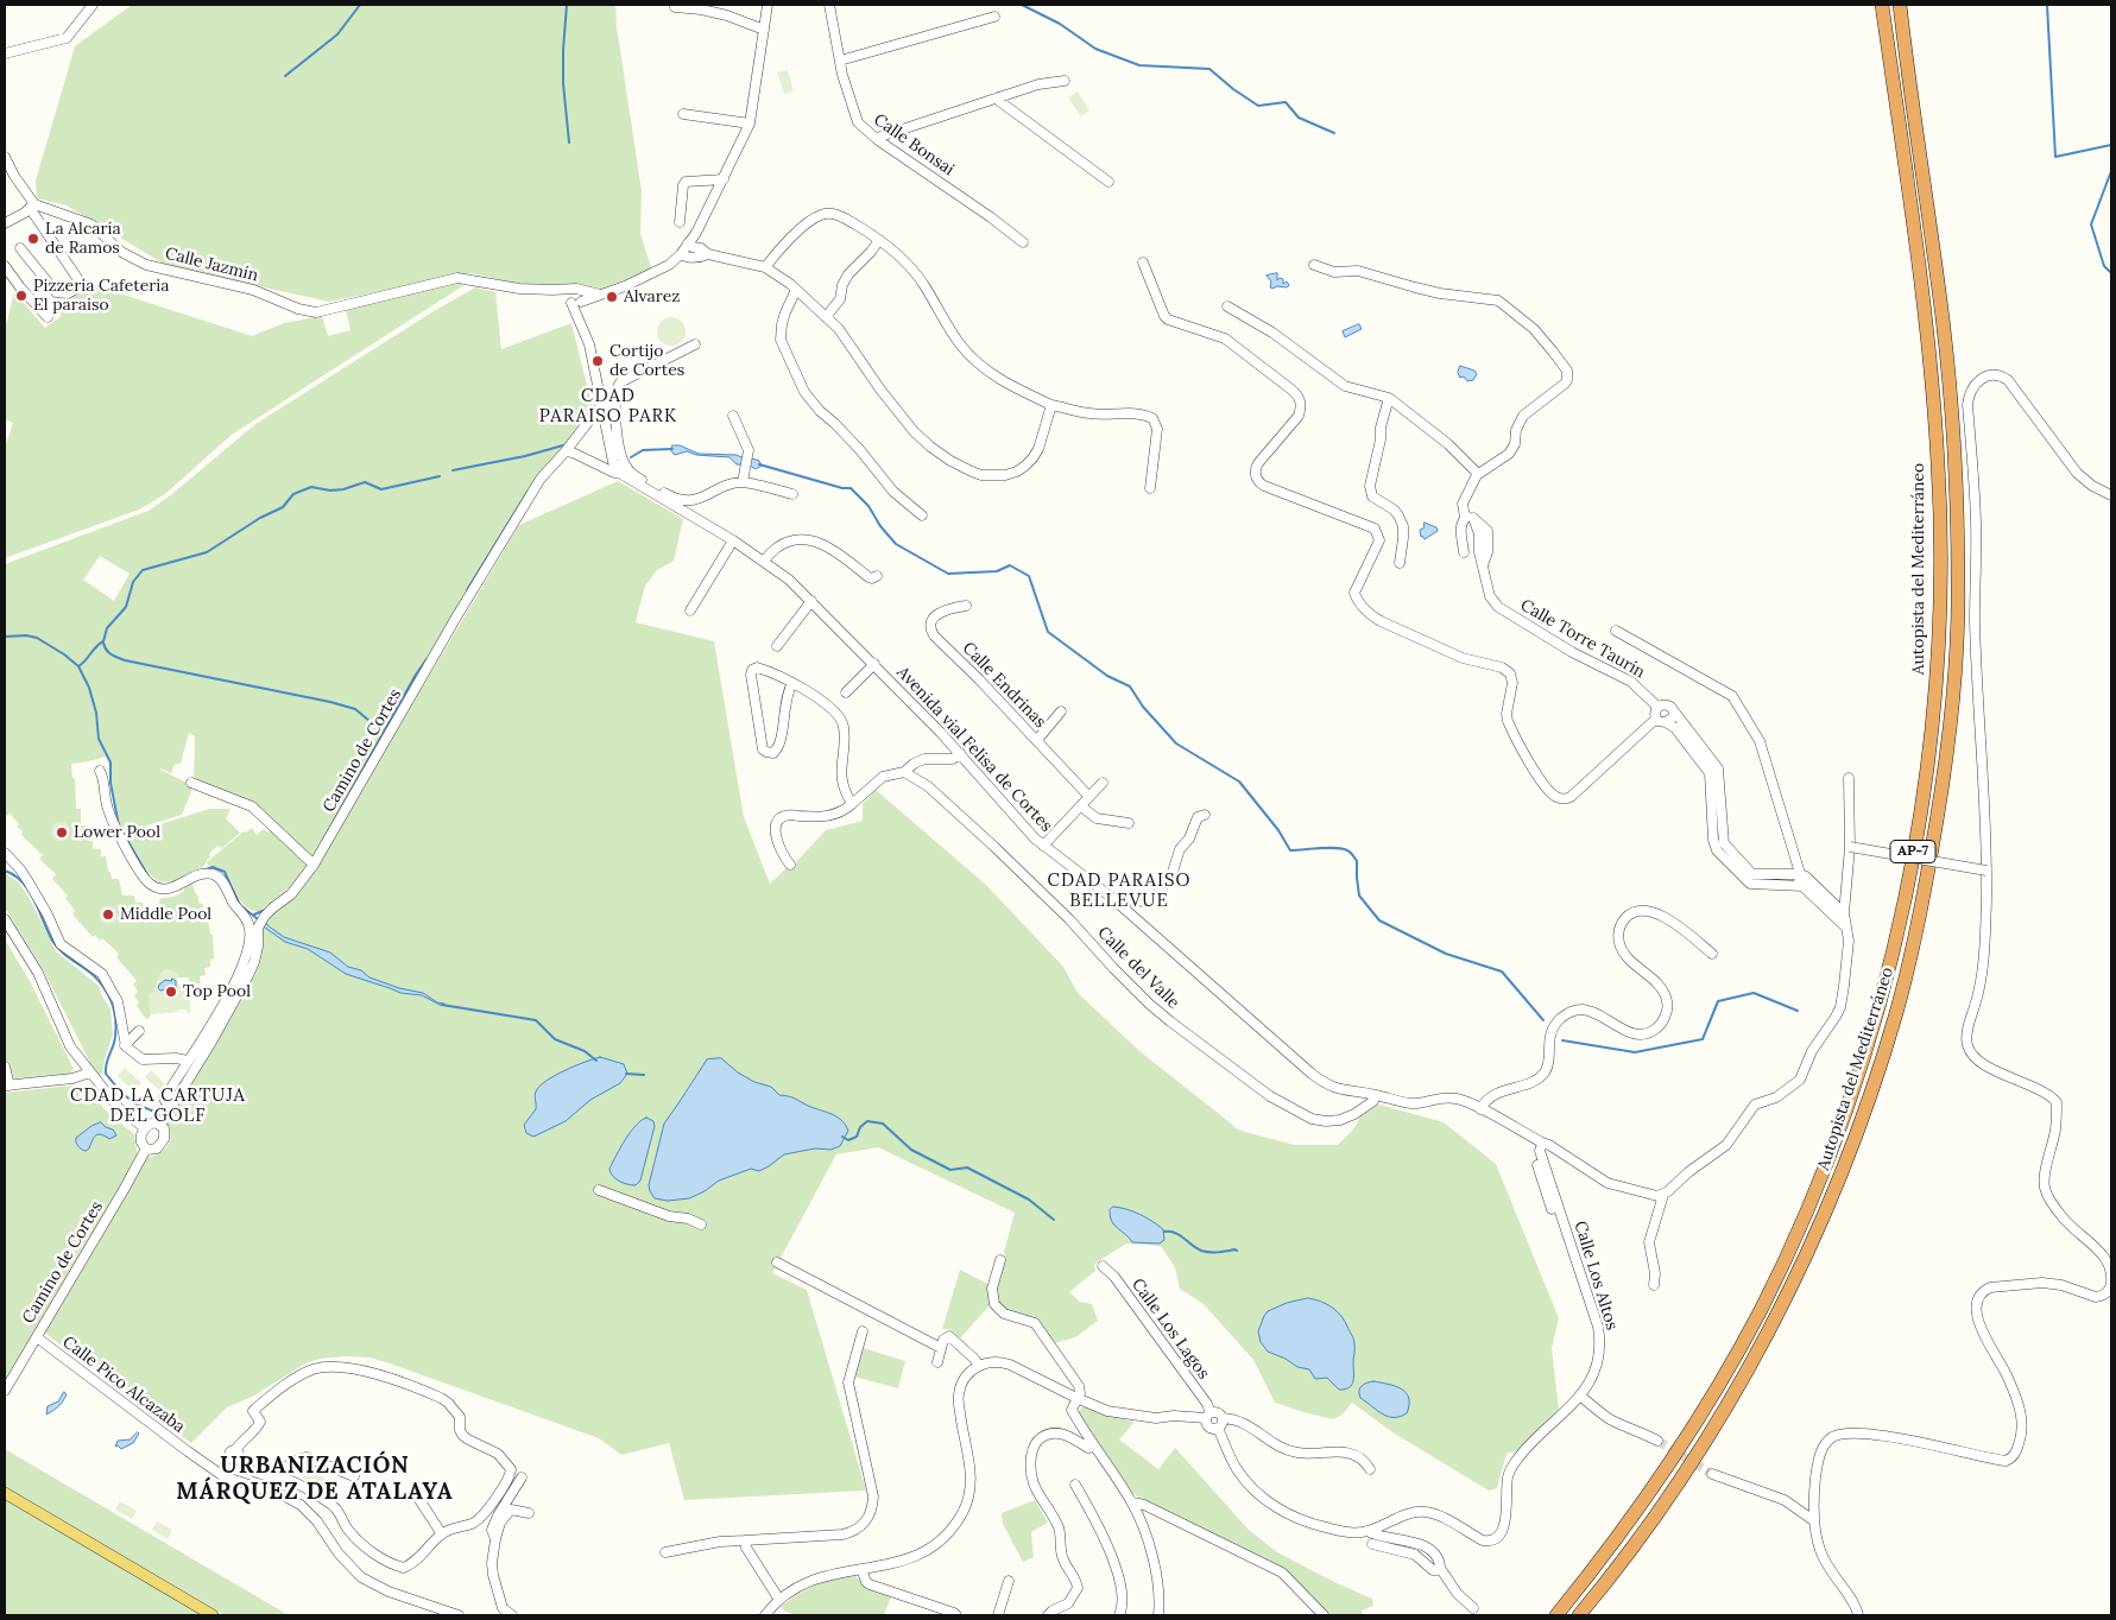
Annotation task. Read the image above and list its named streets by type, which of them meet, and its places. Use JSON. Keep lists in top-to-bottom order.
{
  "streets": {
    "highway": ["Autopista del Mediterráneo", "AP-7"],
    "street": [
      "Calle Bonsai",
      "Calle Jazmín",
      "Calle Torre Taurín",
      "Calle Endrinas",
      "Avenida vial Felisa de Cortes",
      "Camino de Cortes",
      "Calle del Valle",
      "Calle Los Altos",
      "Calle Los Lagos",
      "Calle Pico Alcazaba"
    ]
  },
  "crossings": [
    ["Avenida vial Felisa de Cortes", "Camino de Cortes"],
    ["Avenida vial Felisa de Cortes", "Calle del Valle"],
    ["Avenida vial Felisa de Cortes", "Calle Los Altos"],
    ["Camino de Cortes", "Calle Pico Alcazaba"]
  ],
  "districts": [
    "CDAD PARAISO PARK",
    "CDAD PARAISO BELLEVUE",
    "CDAD LA CARTUJA DEL GOLF",
    "URBANIZACIÓN MÁRQUEZ DE ATALAYA"
  ],
  "places": [
    "La Alcaría de Ramos",
    "Pizzeria Cafeteria El paraiso",
    "Alvarez",
    "Cortijo de Cortes",
    "Lower Pool",
    "Middle Pool",
    "Top Pool"
  ]
}
